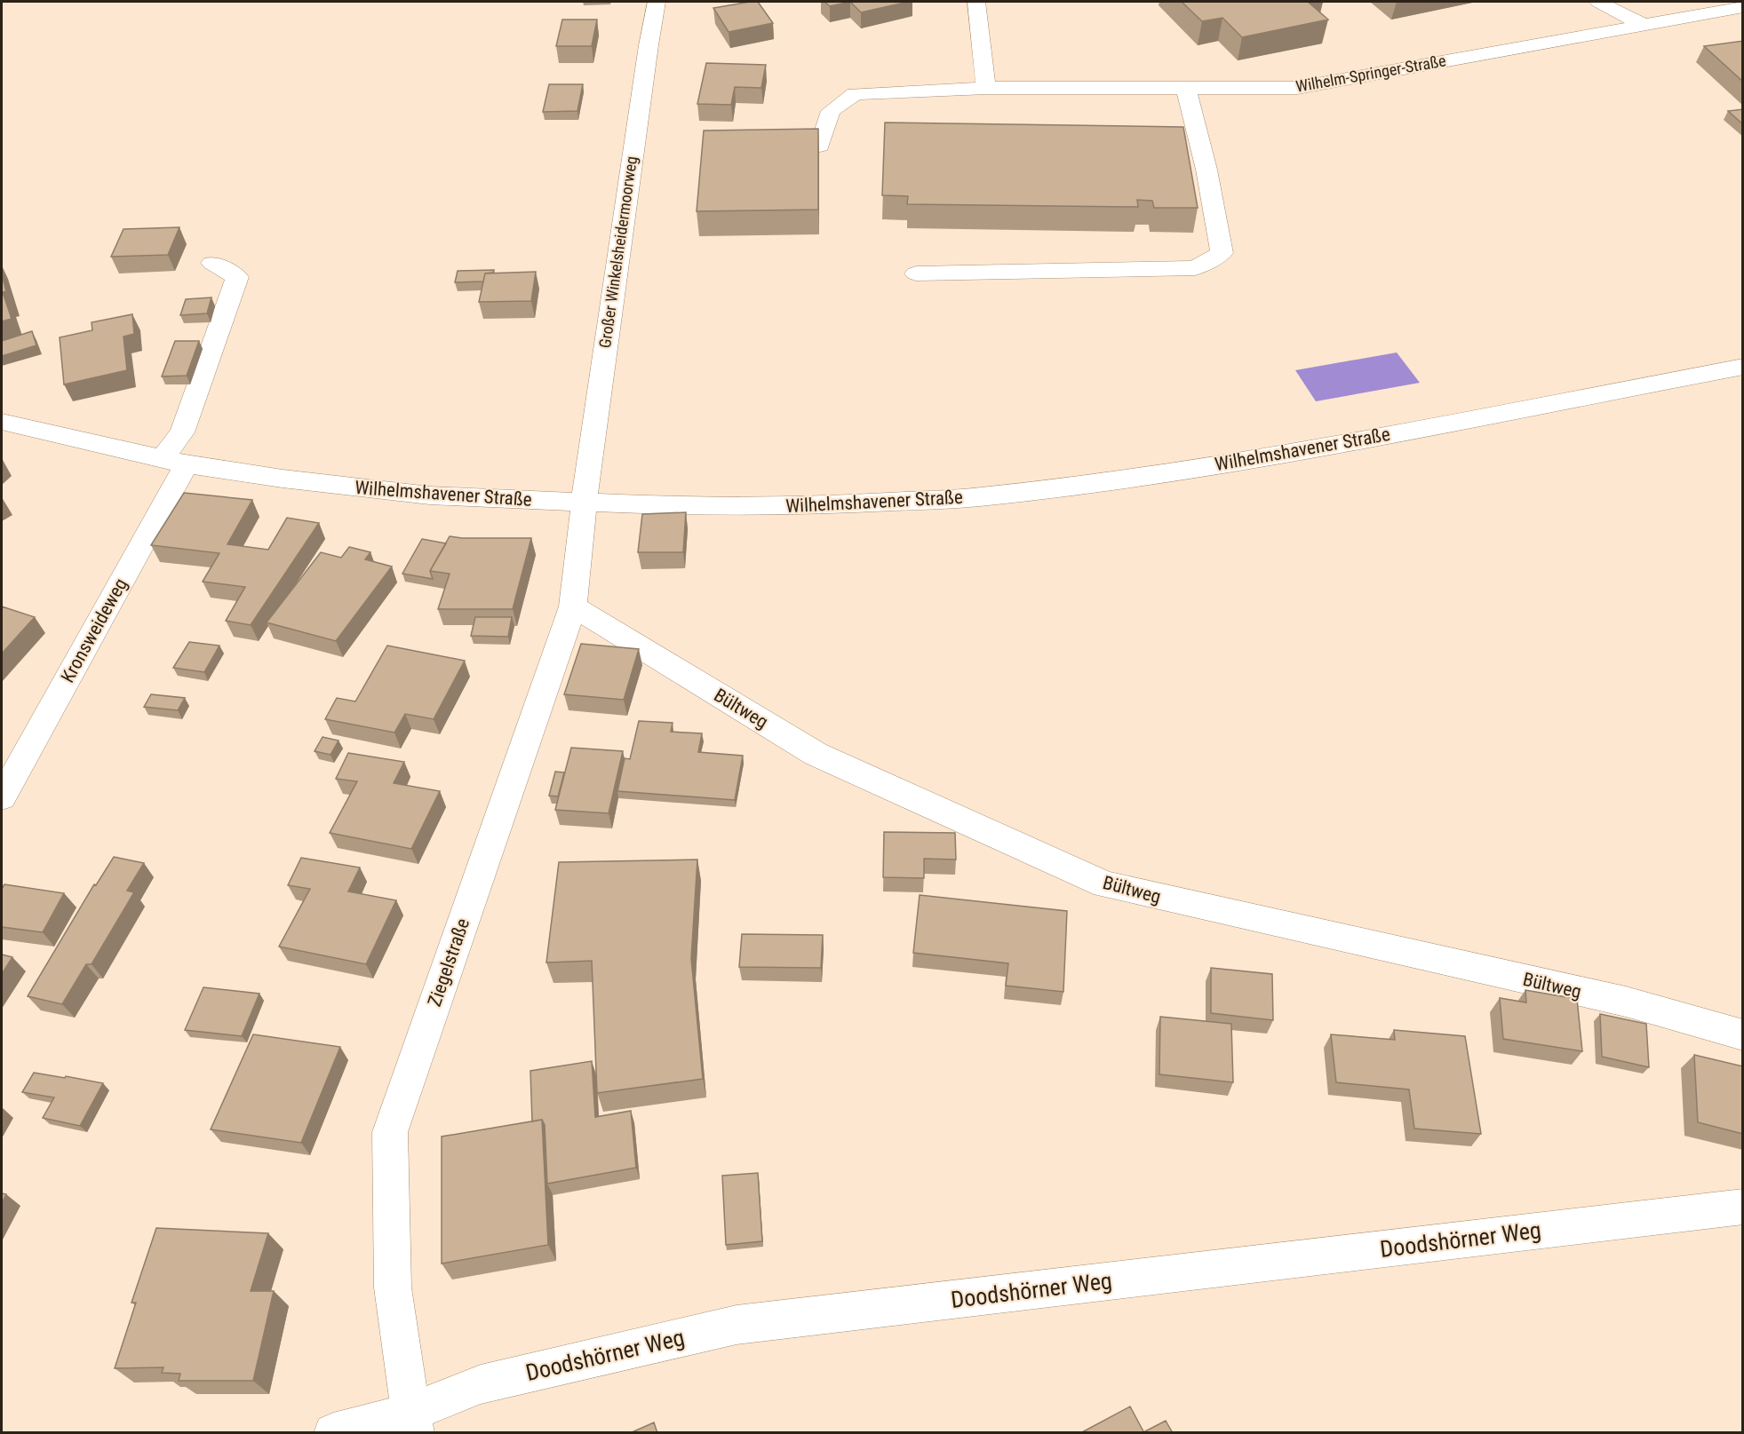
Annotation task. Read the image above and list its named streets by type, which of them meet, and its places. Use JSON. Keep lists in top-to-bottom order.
{
  "streets": {
    "street": [
      "Wilhelm-Springer-Straße",
      "Großer Winkelsheidermoorweg",
      "Wilhelmshavener Straße",
      "Kronsweideweg",
      "Bültweg",
      "Ziegelstraße",
      "Doodshörner Weg"
    ]
  },
  "crossings": [
    ["Großer Winkelsheidermoorweg", "Wilhelmshavener Straße"],
    ["Großer Winkelsheidermoorweg", "Ziegelstraße"],
    ["Wilhelmshavener Straße", "Kronsweideweg"],
    ["Wilhelmshavener Straße", "Ziegelstraße"],
    ["Bültweg", "Ziegelstraße"],
    ["Ziegelstraße", "Doodshörner Weg"]
  ]
}
